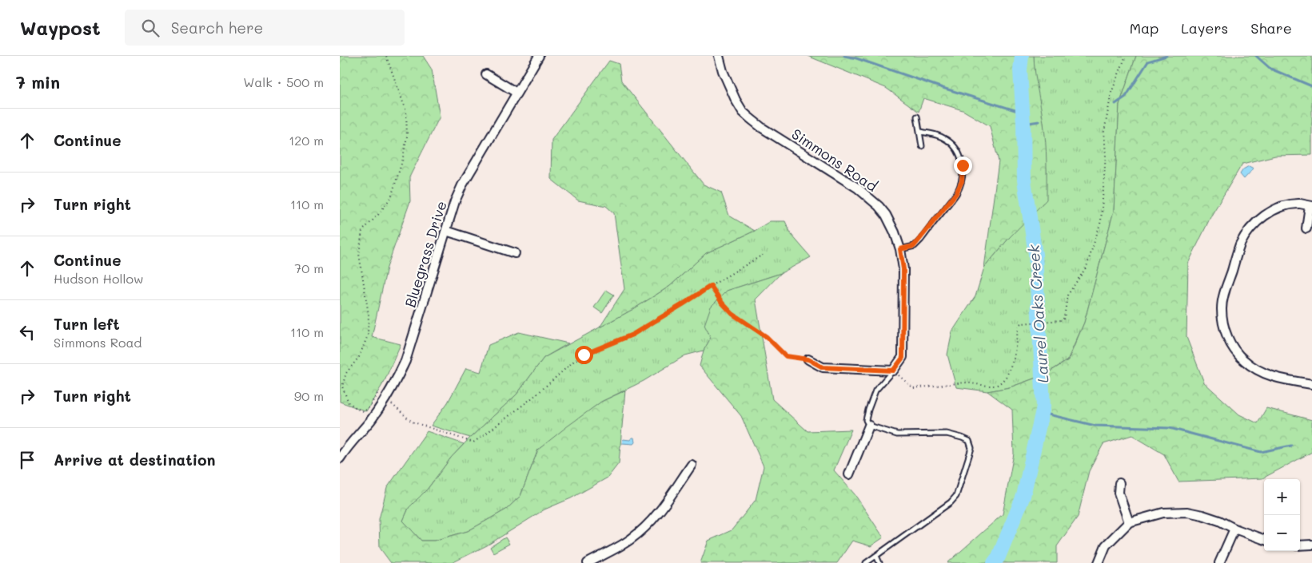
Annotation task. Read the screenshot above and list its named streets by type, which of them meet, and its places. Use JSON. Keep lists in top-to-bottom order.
{
  "streets": {
    "street": ["Simmons Road", "Bluegrass Drive"]
  },
  "water": ["Laurel Oaks Creek"],
  "page": {
    "header": "Waypost",
    "search": "Search here",
    "nav": ["Map", "Layers", "Share"],
    "heading": ["7 min", "Walk · 500 m"],
    "list": [
      ["Continue", "120 m"],
      ["Turn right", "110 m"],
      ["Continue", "Hudson Hollow", "70 m"],
      ["Turn left", "Simmons Road", "110 m"],
      ["Turn right", "90 m"],
      "Arrive at destination"
    ],
    "map_buttons": ["+", "−"]
  }
}
